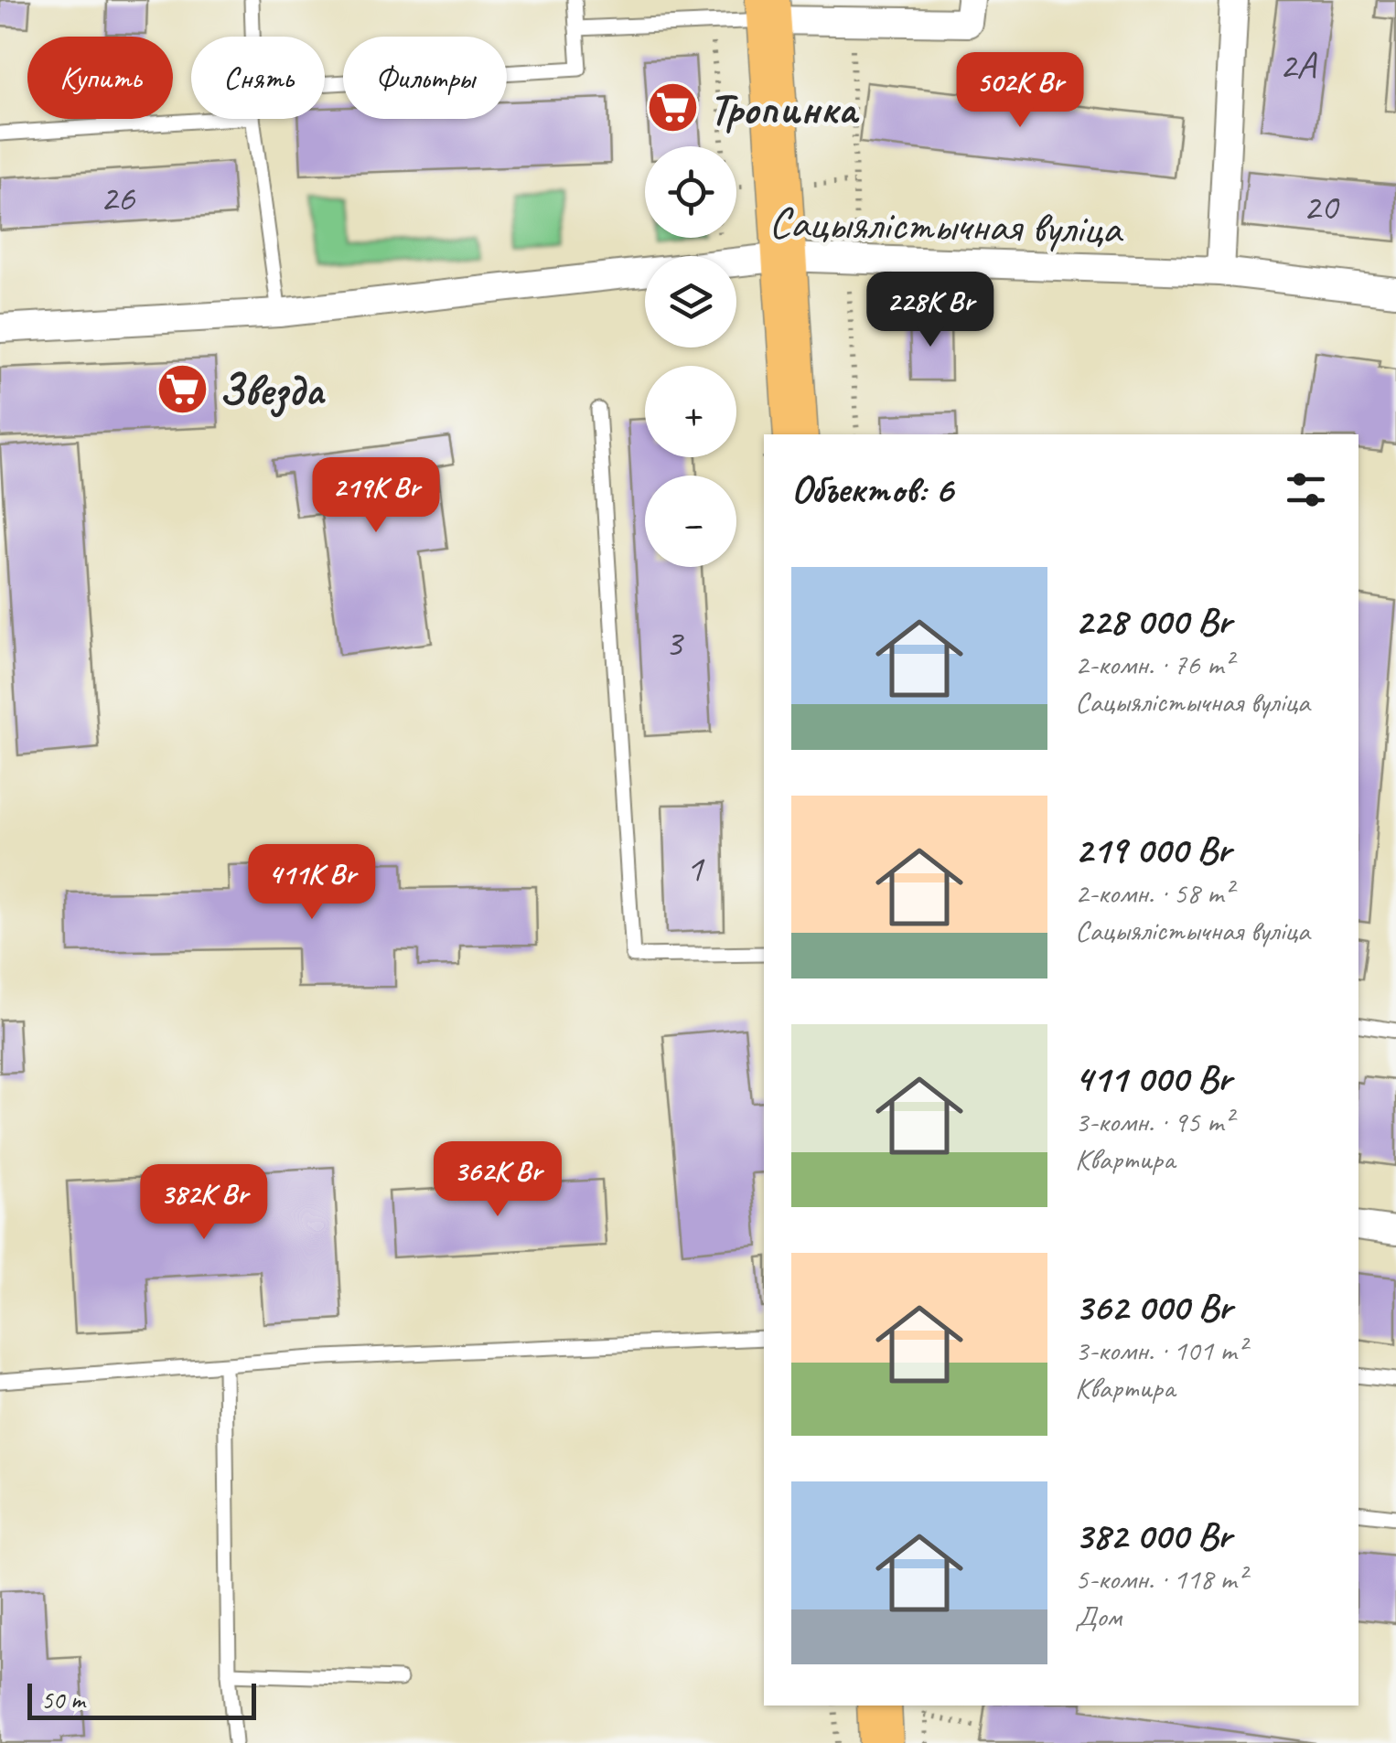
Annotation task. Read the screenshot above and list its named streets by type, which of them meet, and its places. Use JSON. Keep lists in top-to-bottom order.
{
  "streets": {
    "street": ["Сацыялістычная вуліца"]
  },
  "places": {
    "supermarket": ["Тропинка", "Звезда"]
  },
  "house_numbers": [
    "2А",
    "26",
    "20",
    "3",
    "1"
  ],
  "scale_bar": "50 m",
  "page": {
    "chip": ["Купить", "Снять", "Фильтры"],
    "price": [
      "502K Br",
      "228K Br",
      "219K Br",
      "411K Br",
      "362K Br",
      "382K Br"
    ],
    "map_buttons": ["+", "−"],
    "heading": "Объектов: 6",
    "list": [
      {
        "name": "228 000 Br",
        "note": "2-комн. · 76 m² · Сацыялістычная вуліца"
      },
      {
        "name": "219 000 Br",
        "note": "2-комн. · 58 m² · Сацыялістычная вуліца"
      },
      {
        "name": "411 000 Br",
        "note": "3-комн. · 95 m² · Квартира"
      },
      {
        "name": "362 000 Br",
        "note": "3-комн. · 101 m² · Квартира"
      },
      {
        "name": "382 000 Br",
        "note": "5-комн. · 118 m² · Дом"
      }
    ],
    "scale": "50 m"
  }
}
